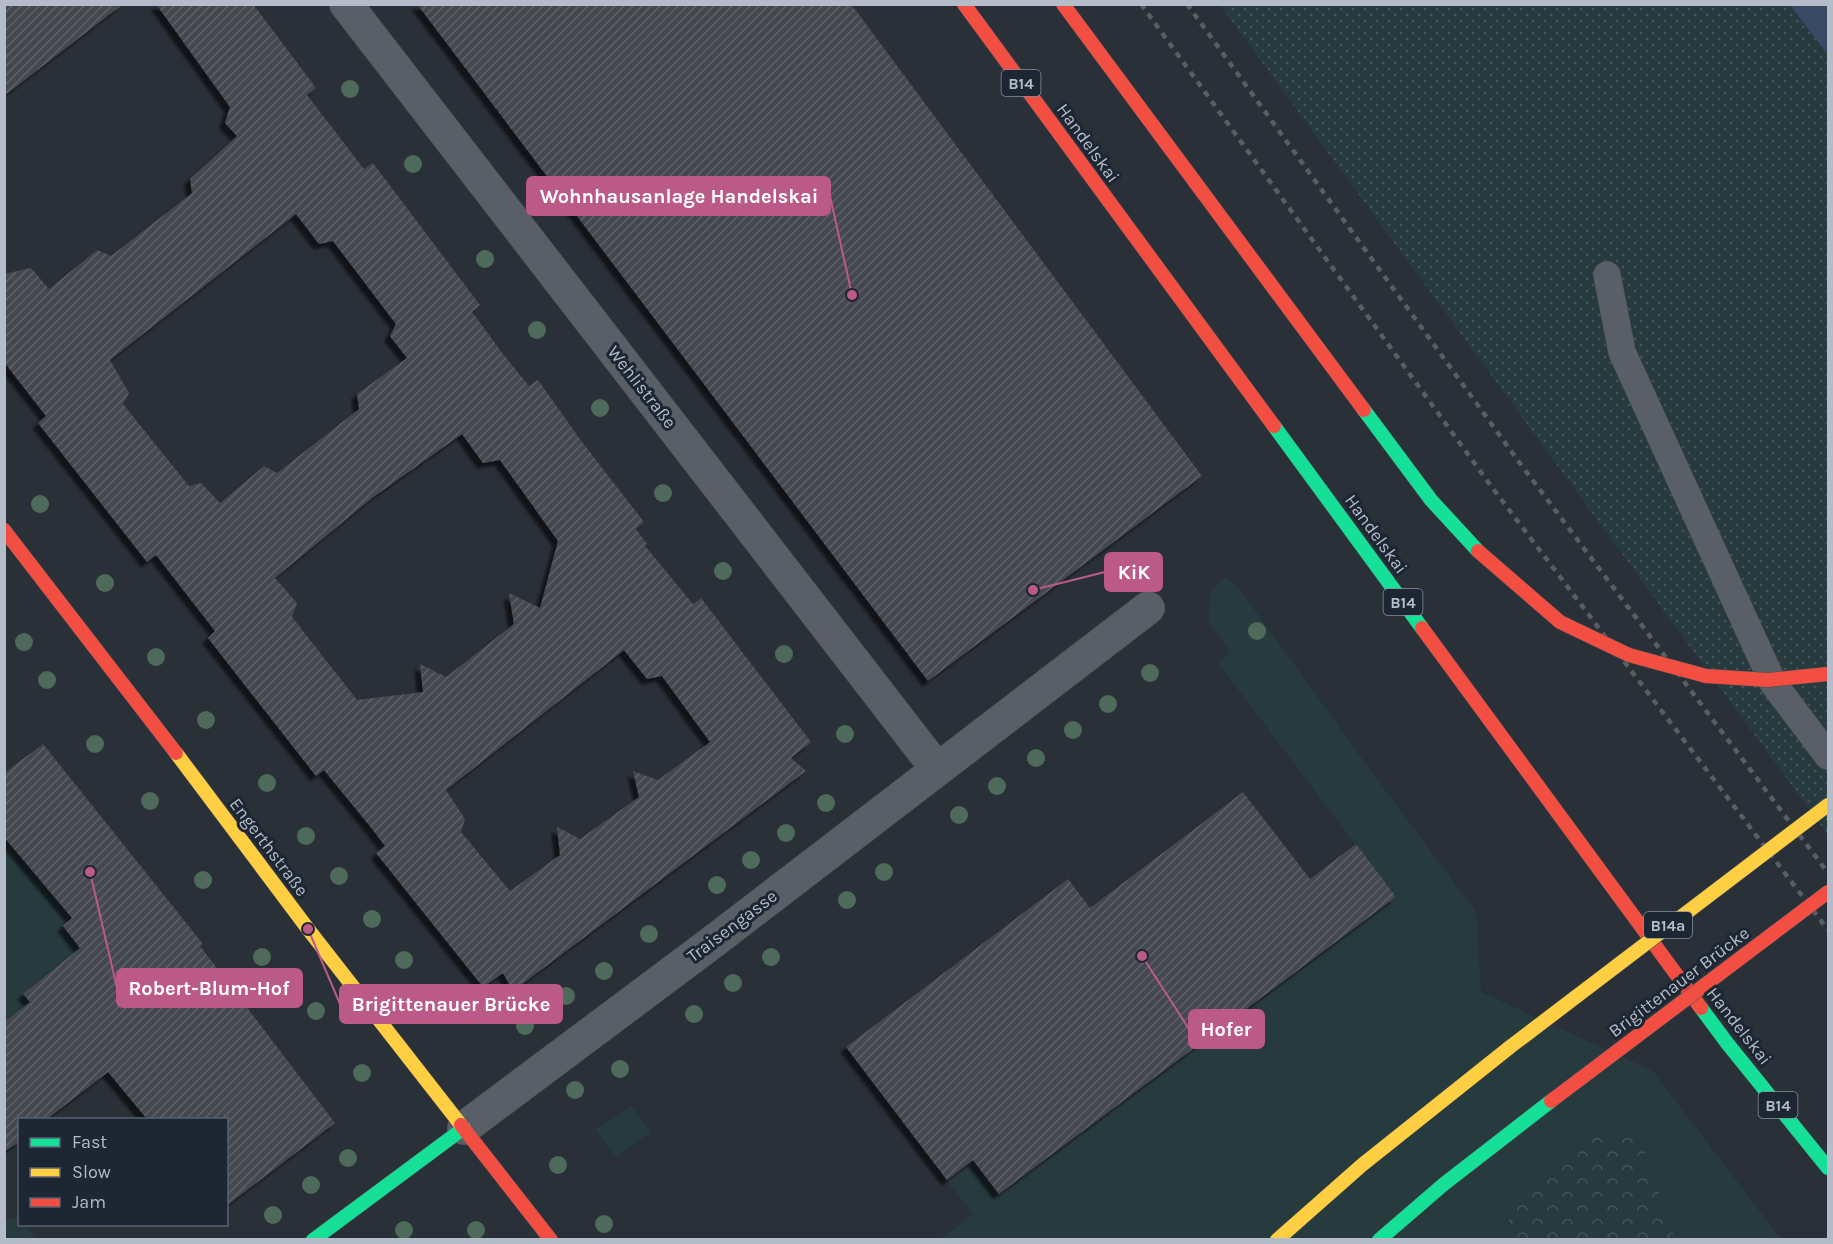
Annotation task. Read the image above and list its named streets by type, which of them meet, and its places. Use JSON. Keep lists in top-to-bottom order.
{
  "streets": {
    "main road": [
      "B14",
      "Handelskai",
      "Engerthstraße",
      "B14a",
      "Traisengasse",
      "Brigittenauer Brücke"
    ],
    "street": ["Wehlistraße"]
  },
  "crossings": [
    ["Wehlistraße", "Traisengasse"],
    ["Engerthstraße", "Traisengasse"]
  ],
  "places": [
    "Wohnhausanlage Handelskai",
    "KiK",
    "Robert-Blum-Hof",
    "Brigittenauer Brücke",
    "Hofer"
  ],
  "legend": ["Fast", "Slow", "Jam"]
}
